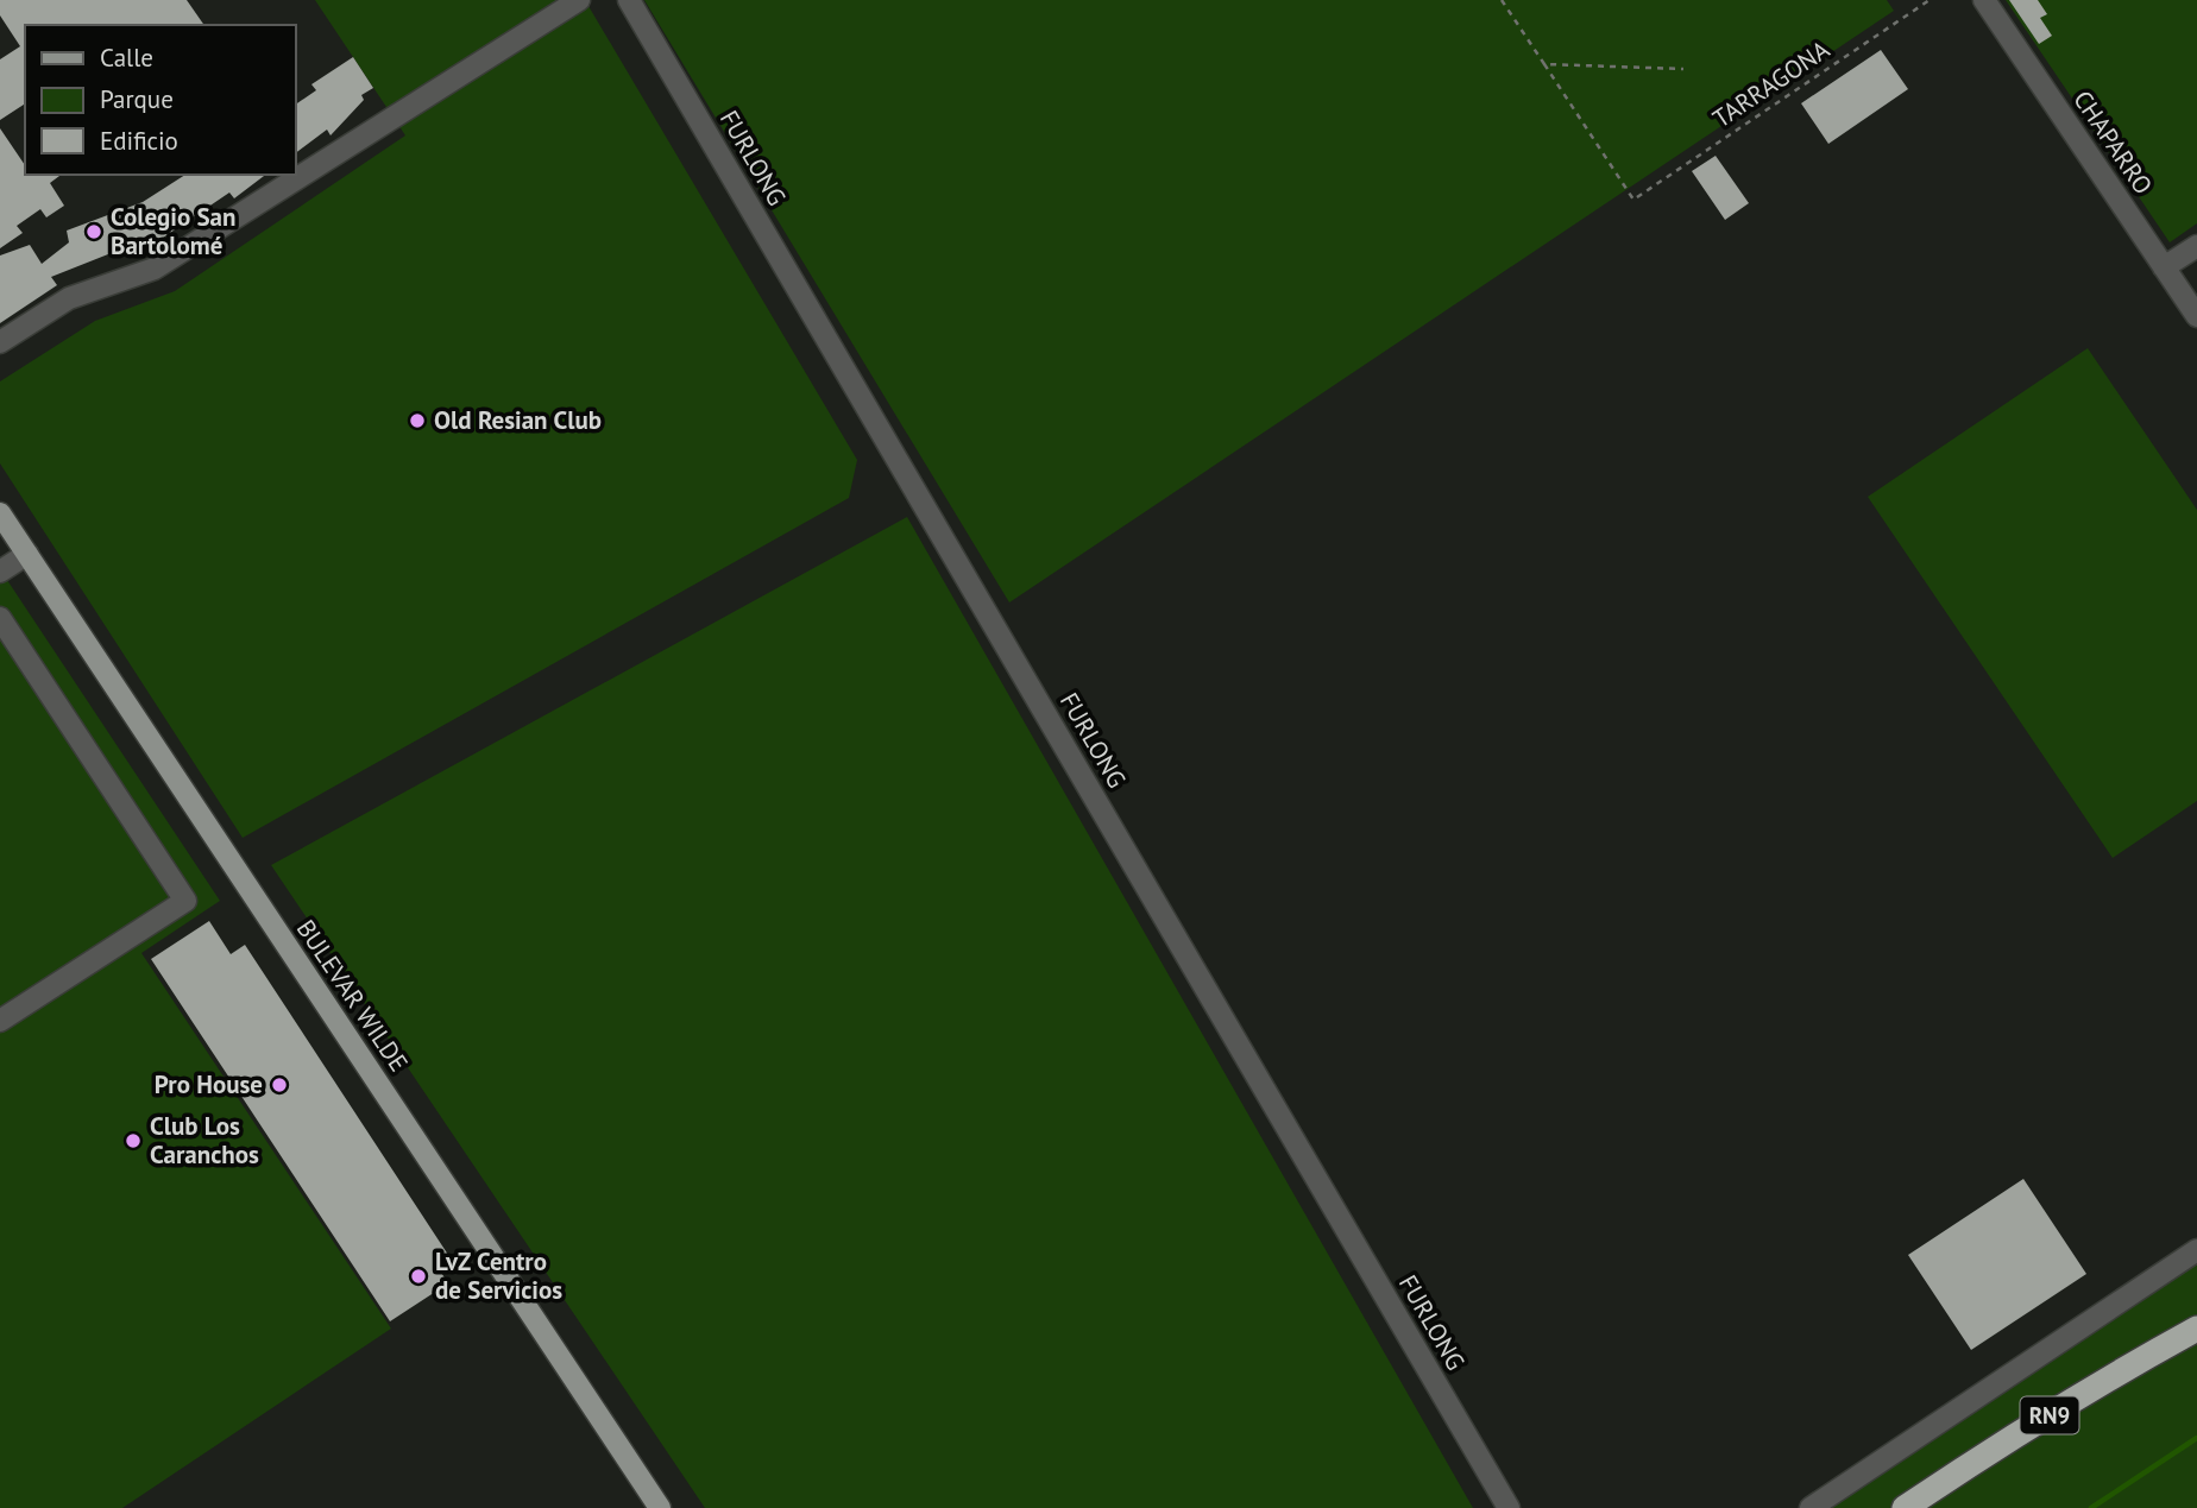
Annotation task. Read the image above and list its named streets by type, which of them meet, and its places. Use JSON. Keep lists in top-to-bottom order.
{
  "streets": {
    "highway": ["RN9"],
    "main road": ["BULEVAR WILDE"],
    "street": ["CHAPARRO", "FURLONG"],
    "path": ["TARRAGONA"]
  },
  "places": [
    "Colegio San Bartolomé",
    "Old Resian Club",
    "Pro House",
    "Club Los Caranchos",
    "LvZ Centro de Servicios"
  ],
  "legend": ["Calle", "Parque", "Edificio"]
}
